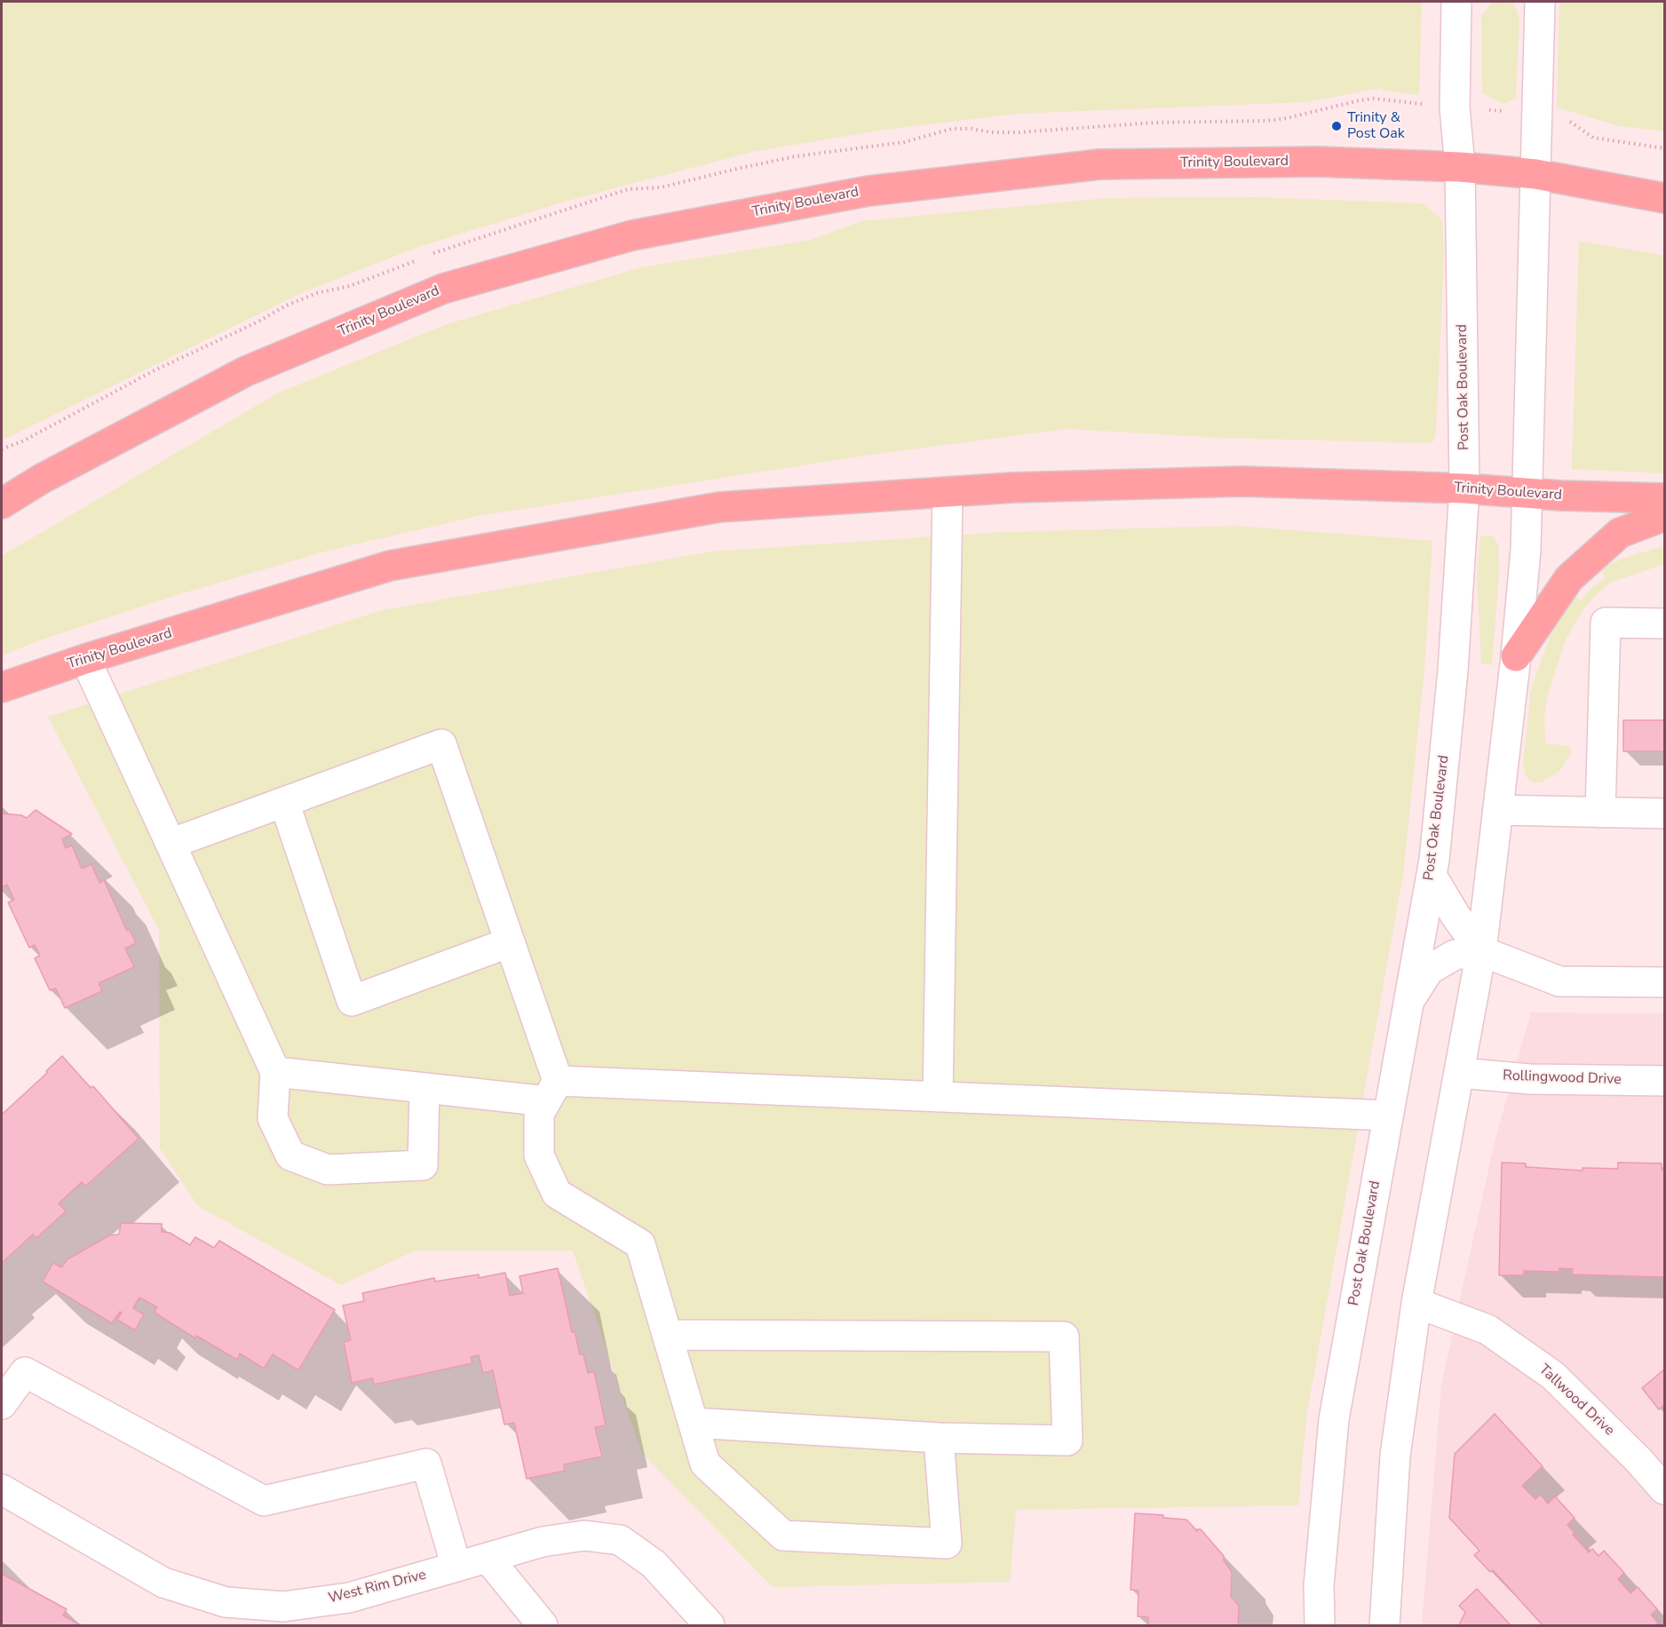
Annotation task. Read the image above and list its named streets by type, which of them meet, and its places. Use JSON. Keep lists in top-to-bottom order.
{
  "streets": {
    "main road": ["Trinity Boulevard"],
    "street": [
      "Post Oak Boulevard",
      "Rollingwood Drive",
      "Tallwood Drive",
      "West Rim Drive"
    ]
  },
  "crossings": [
    ["Trinity Boulevard", "Post Oak Boulevard"]
  ],
  "places": ["Trinity & Post Oak"]
}
